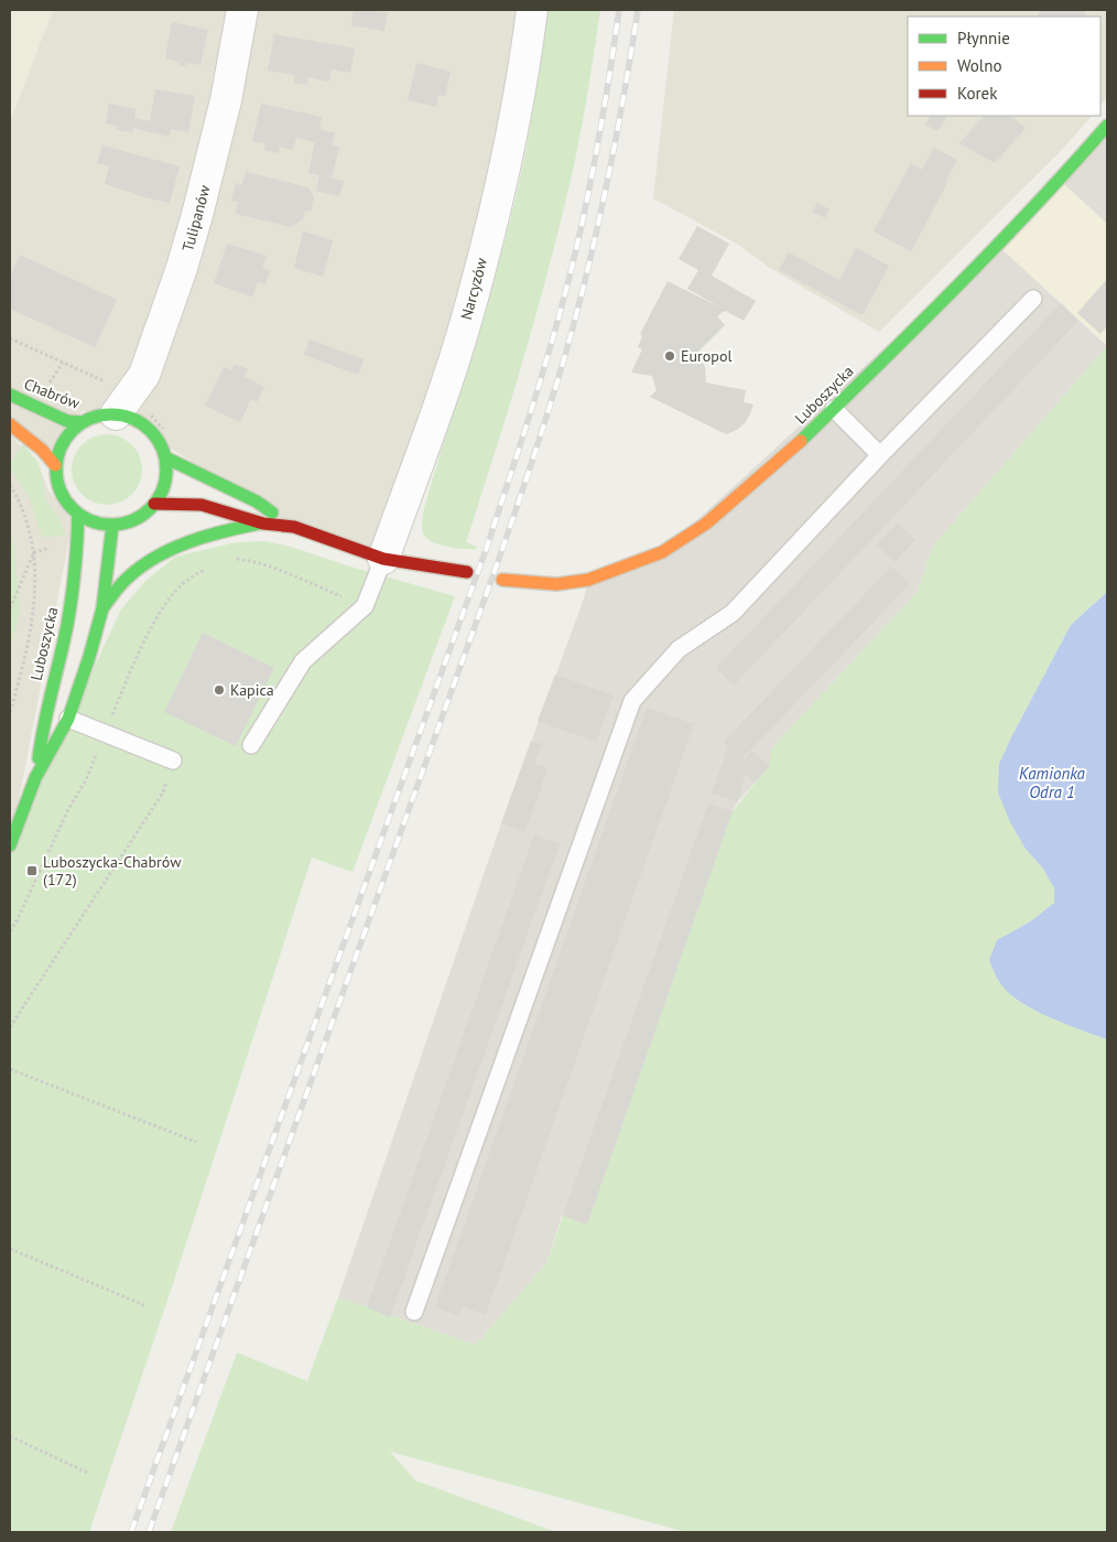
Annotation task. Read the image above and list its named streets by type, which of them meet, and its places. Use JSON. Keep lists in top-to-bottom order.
{
  "streets": {
    "street": [
      "Tulipanów",
      "Narcyzów",
      "Chabrów",
      "Luboszycka"
    ]
  },
  "crossings": [
    ["Tulipanów", "Chabrów"],
    ["Tulipanów", "Luboszycka"],
    ["Chabrów", "Luboszycka"]
  ],
  "water": ["Kamionka Odra 1"],
  "places": {
    "other": ["Europol", "Kapica"],
    "transit": ["Luboszycka-Chabrów (172)"]
  },
  "legend": ["Płynnie", "Wolno", "Korek"]
}
